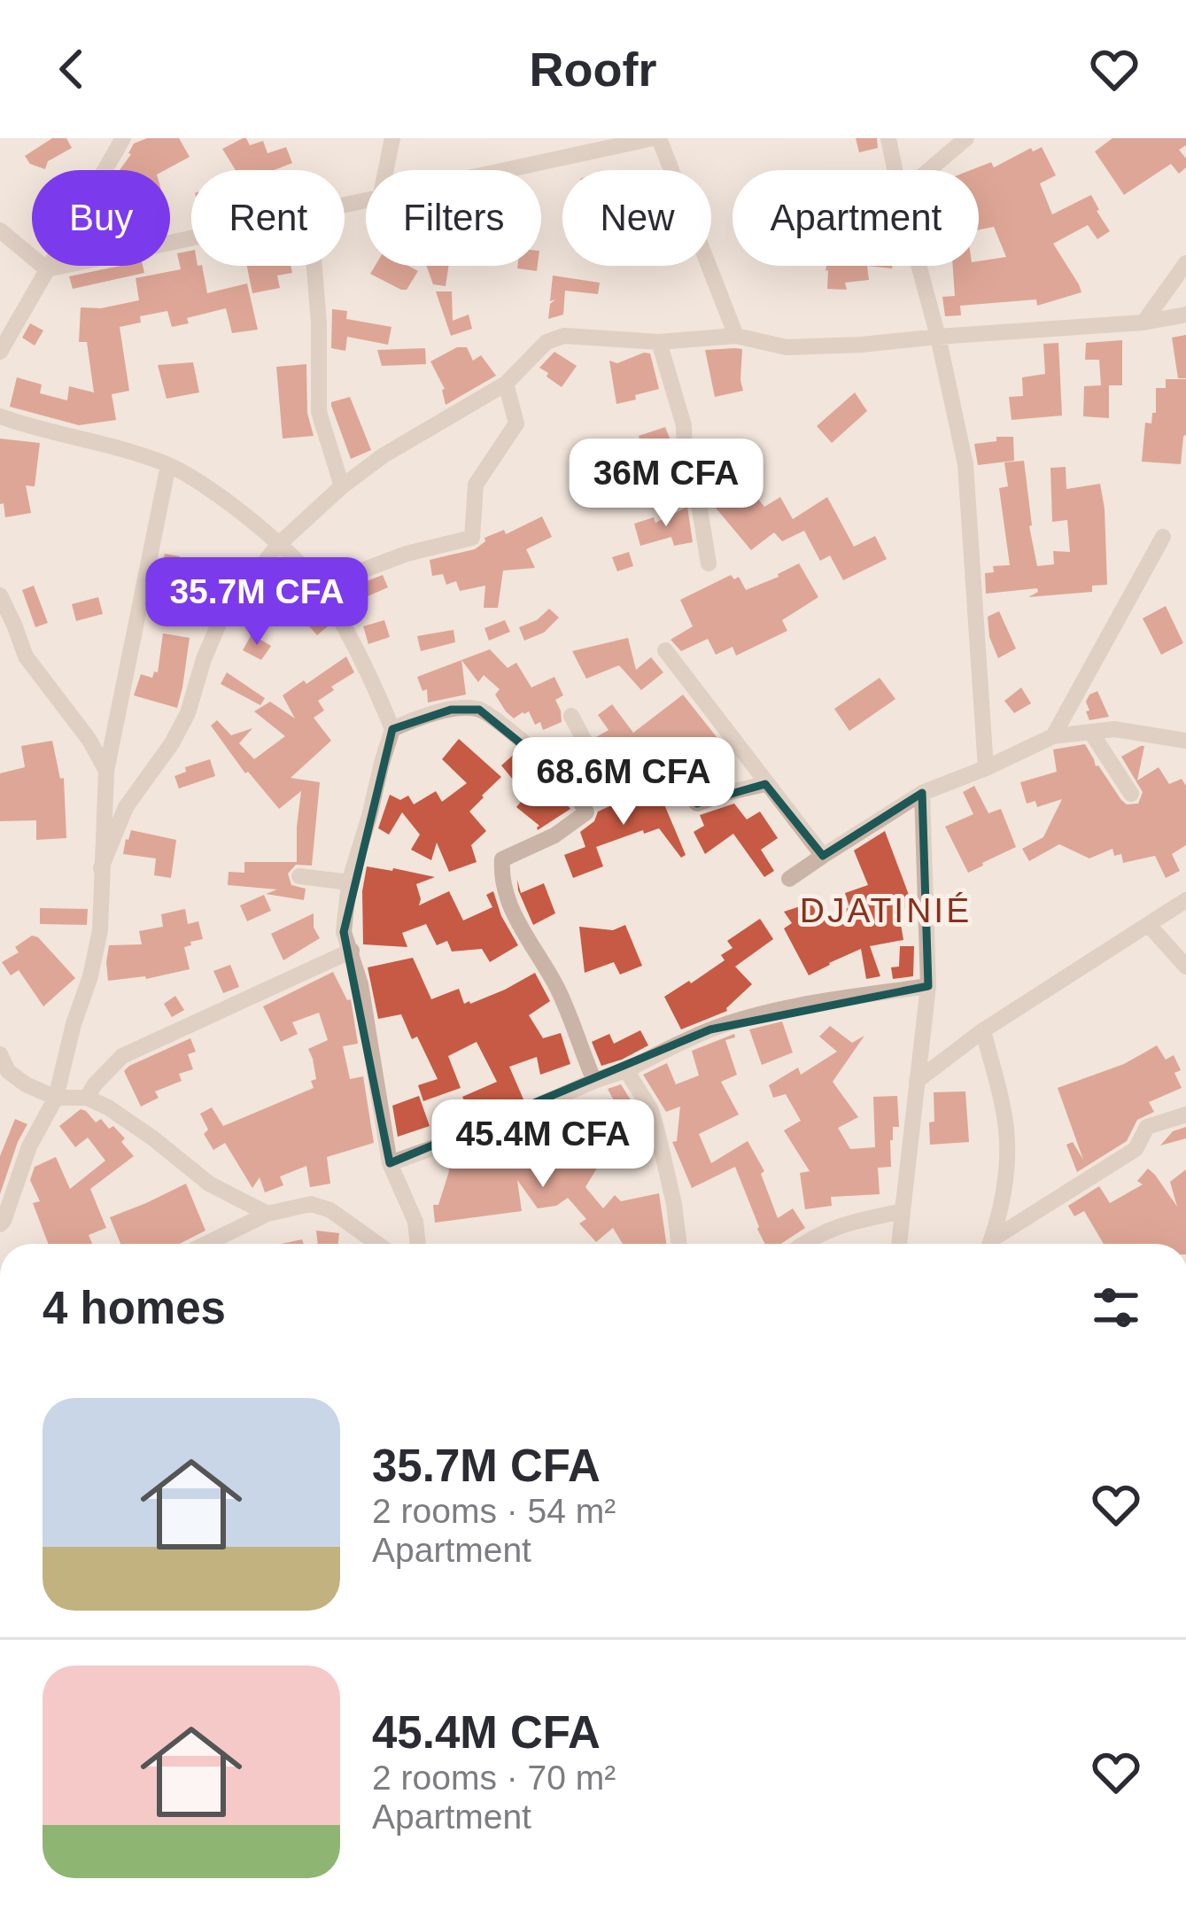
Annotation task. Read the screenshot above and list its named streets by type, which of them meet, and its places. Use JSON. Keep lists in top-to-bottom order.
{
  "districts": ["DJATINIÉ"],
  "page": {
    "header": "Roofr",
    "chip": [
      "Buy",
      "Rent",
      "Filters",
      "New",
      "Apartment"
    ],
    "price": [
      "36M CFA",
      "35.7M CFA",
      "68.6M CFA",
      "45.4M CFA"
    ],
    "heading": "4 homes",
    "list": [
      {
        "name": "35.7M CFA",
        "note": "2 rooms · 54 m² · Apartment"
      },
      {
        "name": "45.4M CFA",
        "note": "2 rooms · 70 m² · Apartment"
      }
    ]
  }
}
